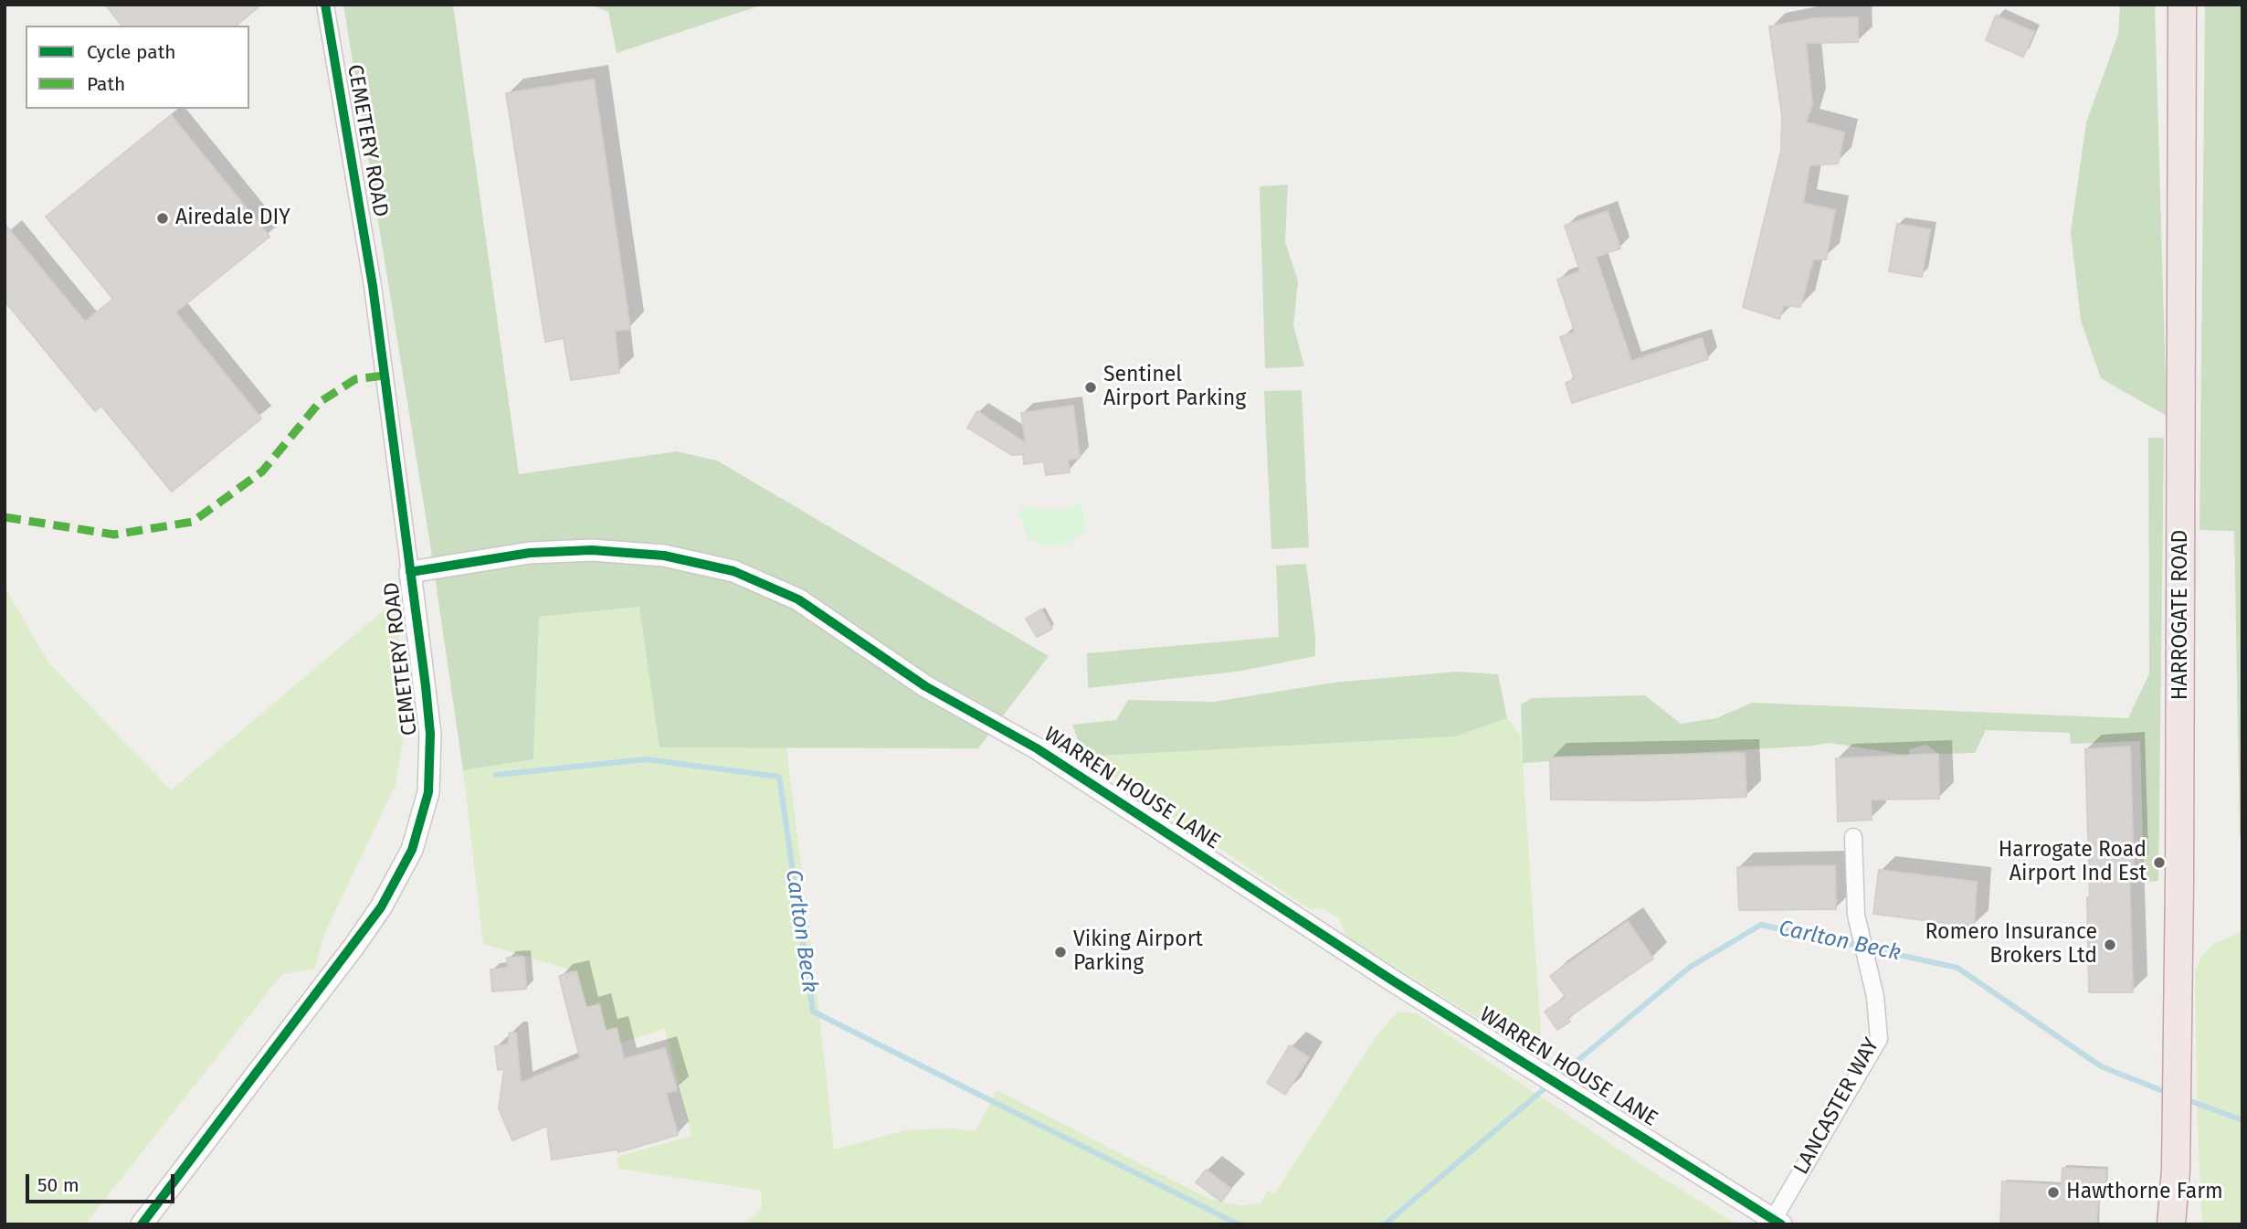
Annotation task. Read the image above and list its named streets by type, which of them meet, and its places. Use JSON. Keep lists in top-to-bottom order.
{
  "streets": {
    "highway": ["HARROGATE ROAD"],
    "street": ["CEMETERY ROAD", "WARREN HOUSE LANE", "LANCASTER WAY"]
  },
  "crossings": [
    ["CEMETERY ROAD", "WARREN HOUSE LANE"],
    ["WARREN HOUSE LANE", "LANCASTER WAY"]
  ],
  "water": ["Carlton Beck"],
  "places": [
    "Airedale DIY",
    "Sentinel Airport Parking",
    "Harrogate Road Airport Ind Est",
    "Romero Insurance Brokers Ltd",
    "Viking Airport Parking",
    "Hawthorne Farm"
  ],
  "legend": ["Cycle path", "Path"],
  "scale_bar": "50 m"
}
